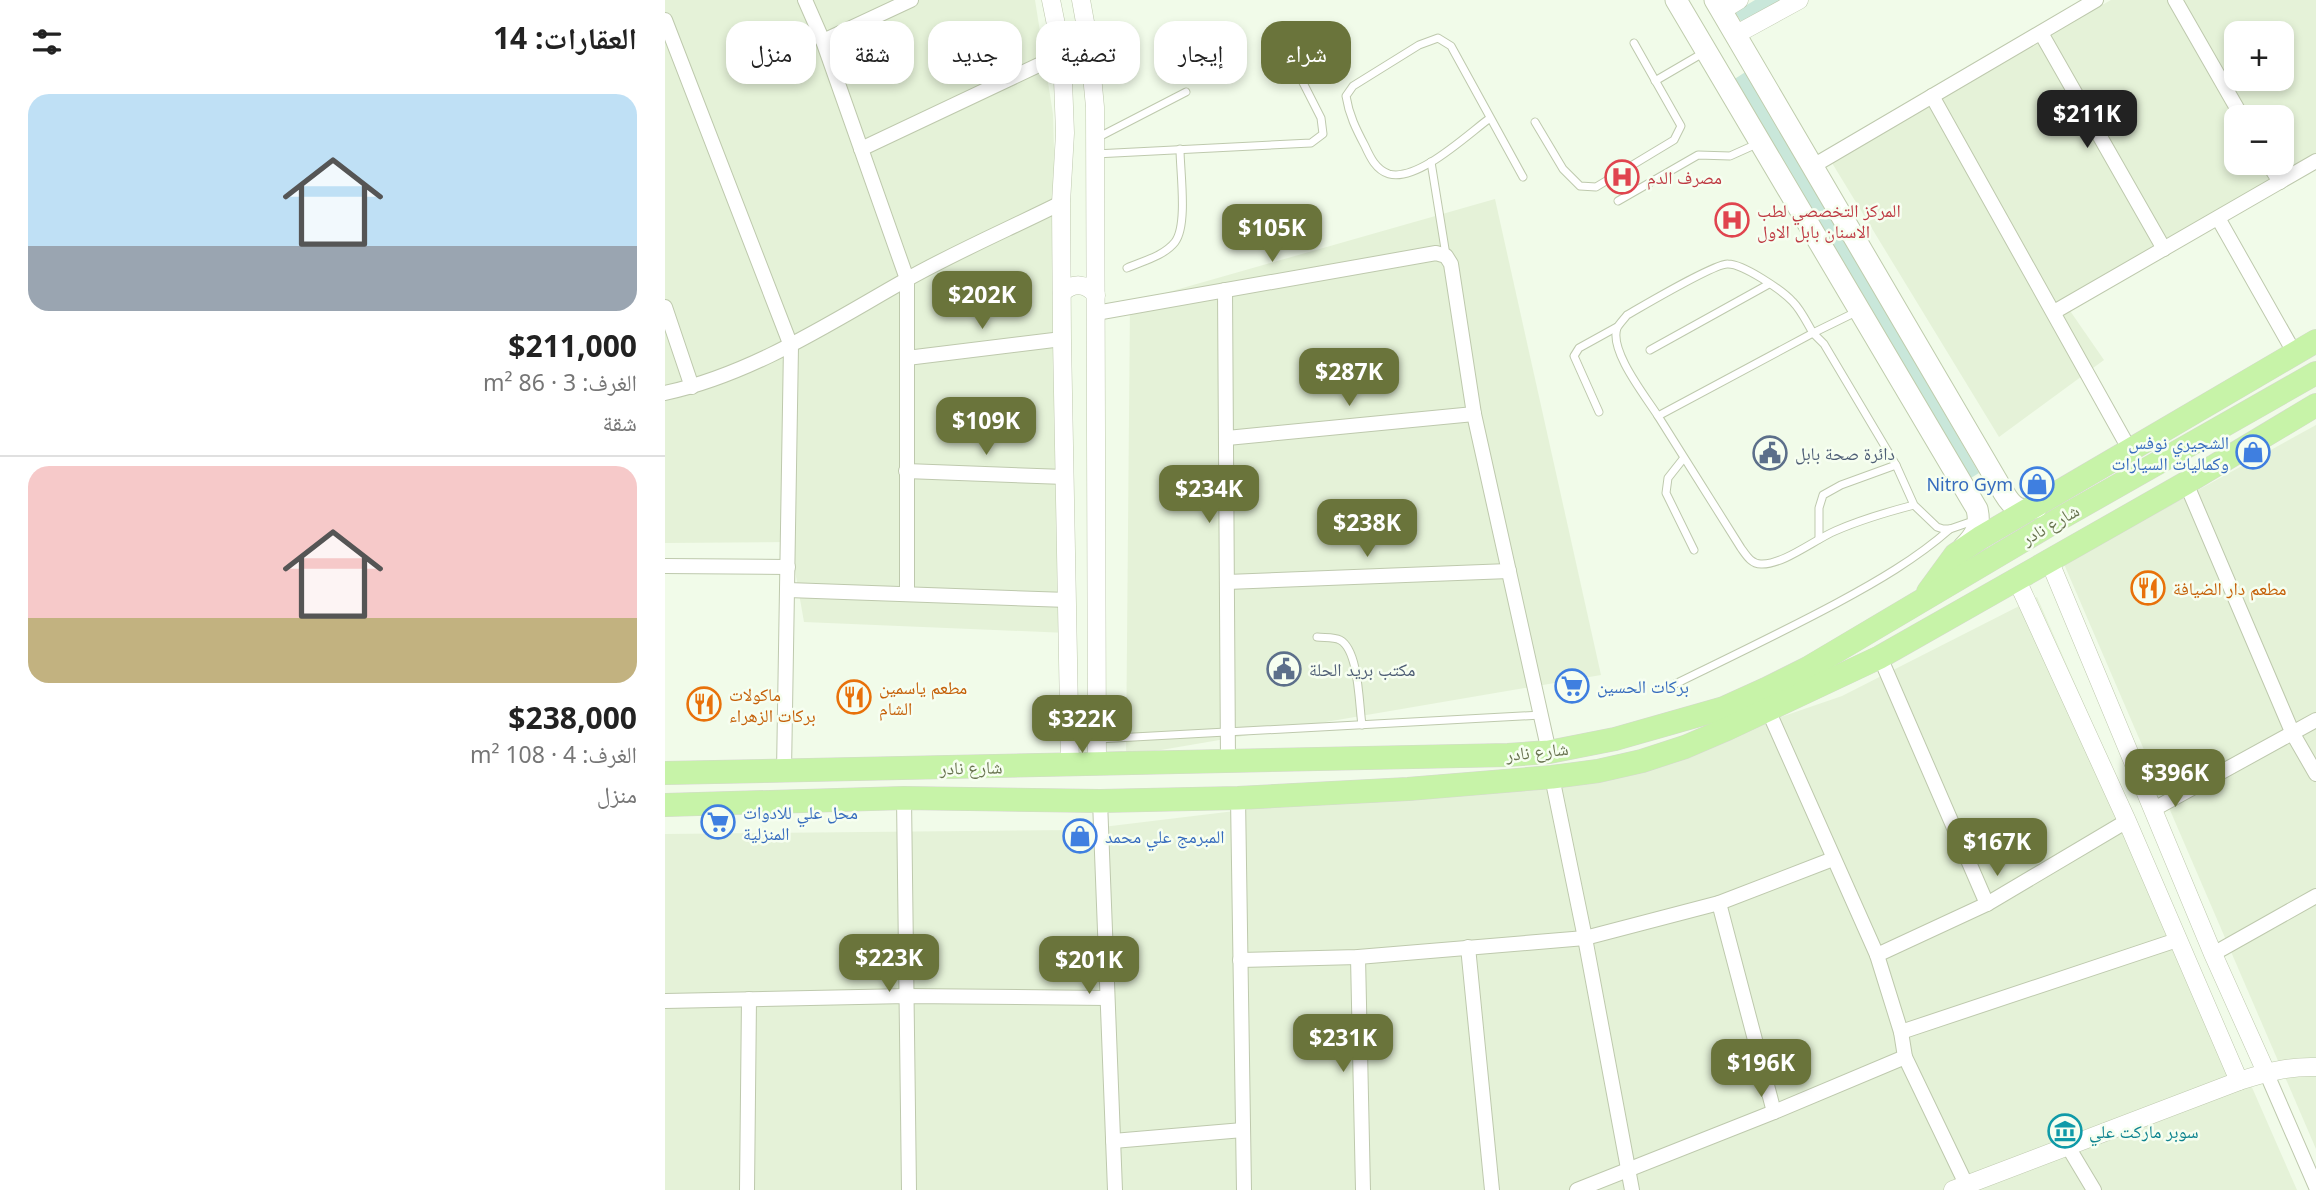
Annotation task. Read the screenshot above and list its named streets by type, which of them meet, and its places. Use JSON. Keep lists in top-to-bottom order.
{
  "streets": {
    "main road": ["شارع نادر"]
  },
  "places": {
    "hospital": ["مصرف الدم", "المركز التخصصي لطب الاسنان بابل الاول"],
    "shop": ["الشجيري نوفس وكماليات السيارات", "Nitro Gym", "المبرمج علي محمد"],
    "public building": ["دائرة صحة بابل", "مكتب بريد الحلة"],
    "restaurant": ["مطعم دار الضيافة", "مطعم ياسمين الشام", "ماكولات بركات الزهراء"],
    "supermarket": ["بركات الحسين", "محل علي للادوات المنزلية"],
    "museum": ["سوبر ماركت علي"]
  },
  "page": {
    "heading": "العقارات: 14",
    "map_buttons": ["+", "−"],
    "chip": [
      "شراء",
      "إيجار",
      "تصفية",
      "جديد",
      "شقة",
      "منزل"
    ],
    "list": [
      {
        "name": "$211,000",
        "note": "الغرف: 3 · 86 m² · شقة"
      },
      {
        "name": "$238,000",
        "note": "الغرف: 4 · 108 m² · منزل"
      }
    ],
    "price": [
      "$211K",
      "$105K",
      "$202K",
      "$287K",
      "$109K",
      "$234K",
      "$238K",
      "$322K",
      "$396K",
      "$167K",
      "$223K",
      "$201K",
      "$231K",
      "$196K"
    ]
  }
}
